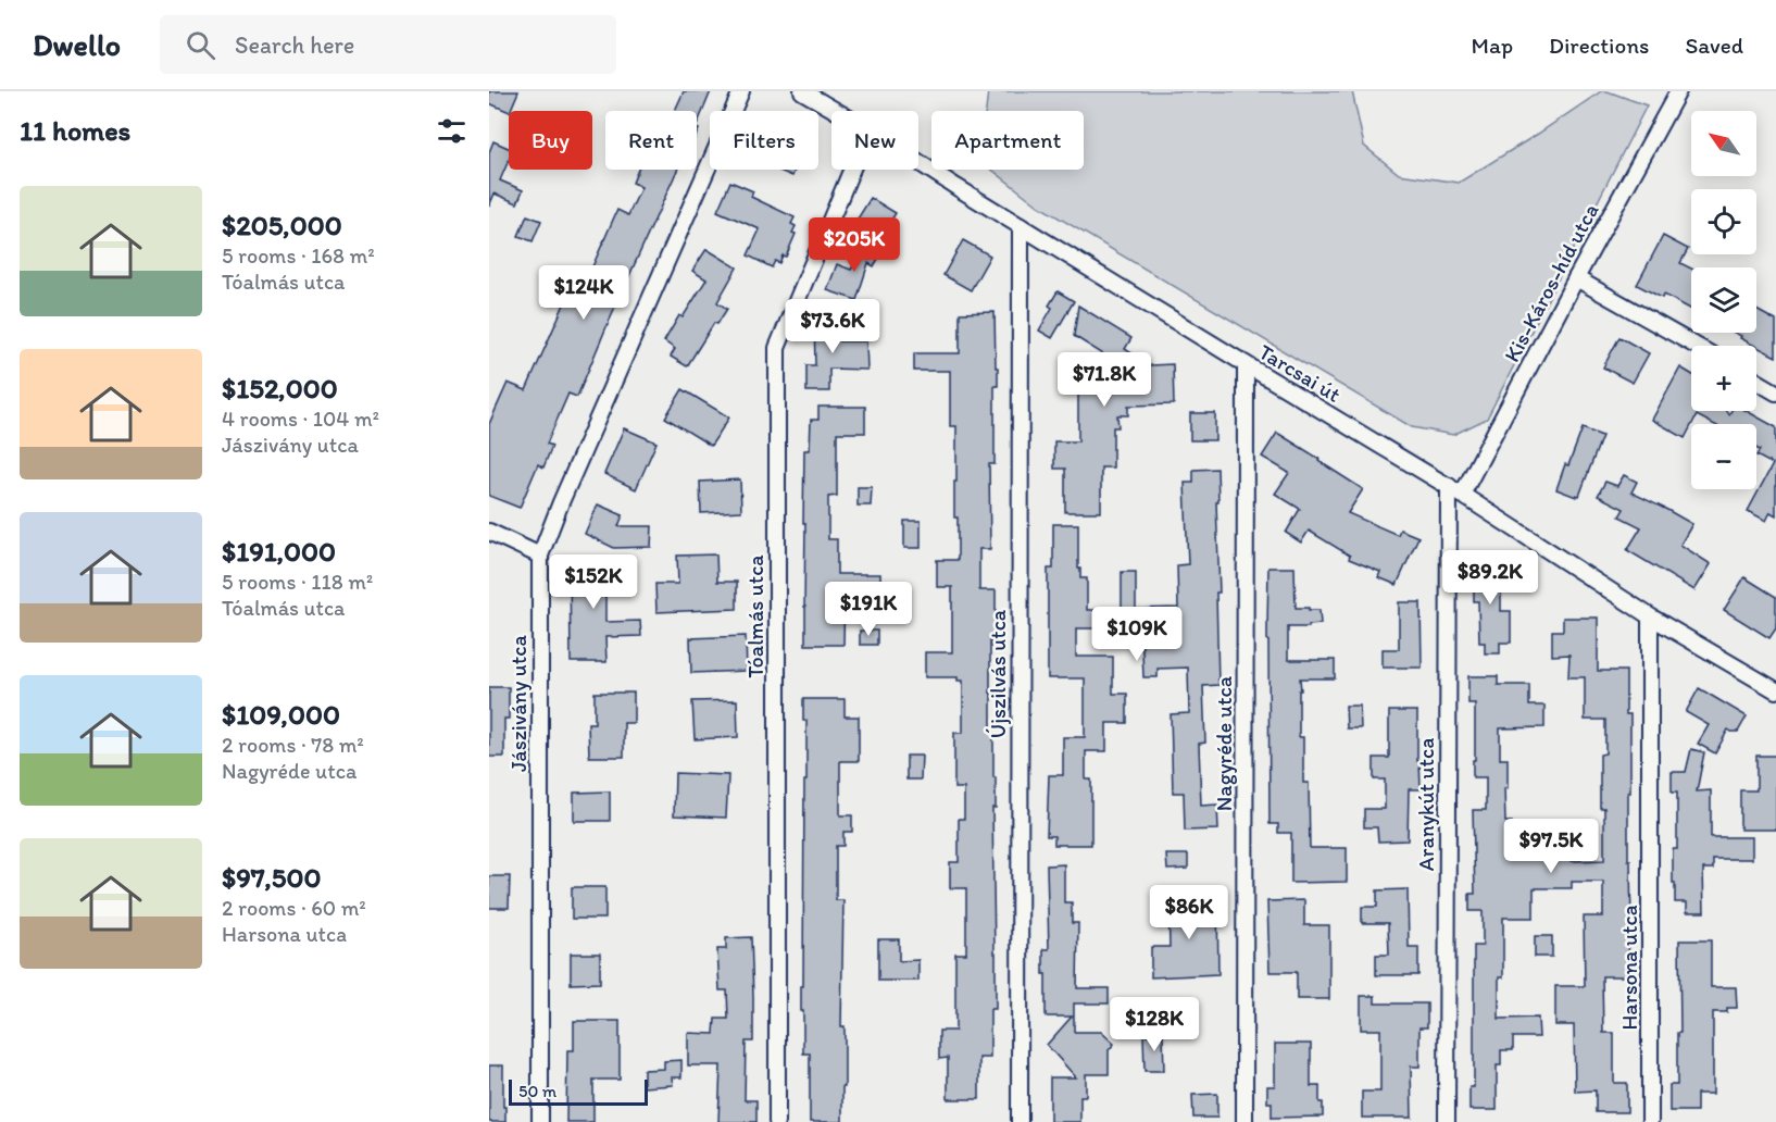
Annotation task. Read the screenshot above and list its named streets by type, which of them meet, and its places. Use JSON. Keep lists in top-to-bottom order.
{
  "streets": {
    "street": [
      "Kis-Káros-híd utca",
      "Tarcsai út",
      "Tóalmás utca",
      "Újszilvás utca",
      "Jászivány utca",
      "Nagyréde utca",
      "Aranykút utca",
      "Harsona utca"
    ]
  },
  "crossings": [
    ["Kis-Káros-híd utca", "Tarcsai út"],
    ["Tarcsai út", "Újszilvás utca"],
    ["Tarcsai út", "Nagyréde utca"],
    ["Tarcsai út", "Aranykút utca"],
    ["Tarcsai út", "Harsona utca"]
  ],
  "scale_bar": "50 m",
  "north": "top left",
  "page": {
    "header": "Dwello",
    "search": "Search here",
    "nav": ["Map", "Directions", "Saved"],
    "heading": "11 homes",
    "map_buttons": ["+", "−"],
    "chip": [
      "Buy",
      "Rent",
      "Filters",
      "New",
      "Apartment"
    ],
    "list": [
      {
        "name": "$205,000",
        "note": "5 rooms · 168 m² · Tóalmás utca"
      },
      {
        "name": "$152,000",
        "note": "4 rooms · 104 m² · Jászivány utca"
      },
      {
        "name": "$191,000",
        "note": "5 rooms · 118 m² · Tóalmás utca"
      },
      {
        "name": "$109,000",
        "note": "2 rooms · 78 m² · Nagyréde utca"
      },
      {
        "name": "$97,500",
        "note": "2 rooms · 60 m² · Harsona utca"
      }
    ],
    "price": [
      "$205K",
      "$124K",
      "$73.6K",
      "$71.8K",
      "$89.2K",
      "$152K",
      "$191K",
      "$109K",
      "$97.5K",
      "$86K",
      "$128K"
    ],
    "scale": "50 m"
  }
}
